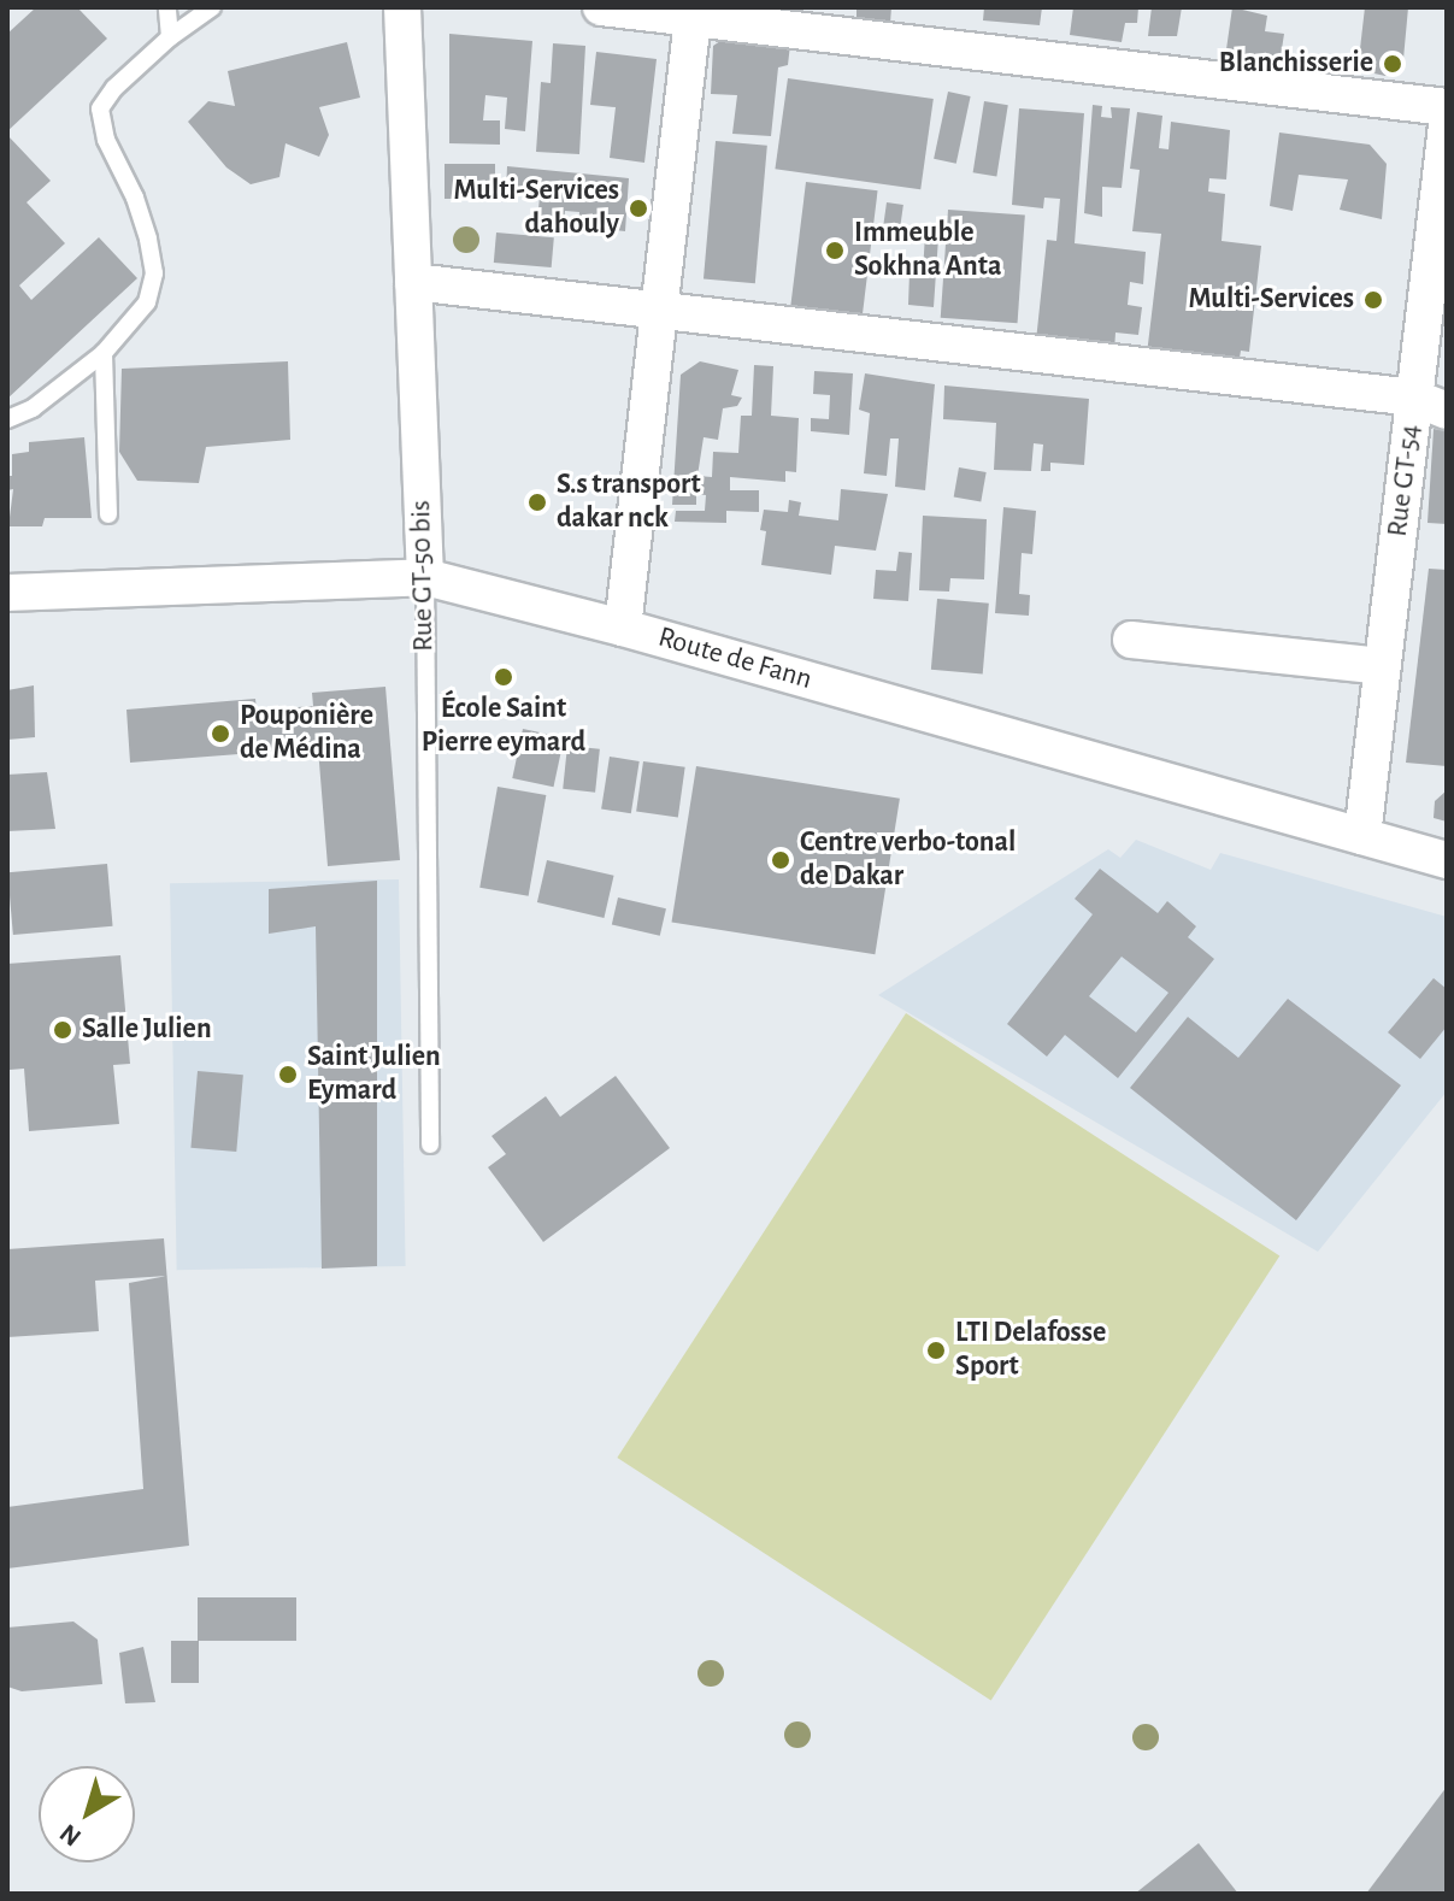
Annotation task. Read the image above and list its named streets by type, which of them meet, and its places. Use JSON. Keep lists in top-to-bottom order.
{
  "streets": {
    "street": ["Rue GT-54", "Rue GT-50 bis", "Route de Fann"]
  },
  "crossings": [
    ["Rue GT-54", "Route de Fann"],
    ["Rue GT-50 bis", "Route de Fann"]
  ],
  "places": [
    "Blanchisserie",
    "Multi-Services dahouly",
    "Immeuble Sokhna Anta",
    "Multi-Services",
    "S.s transport dakar nck",
    "École Saint Pierre eymard",
    "Pouponière de Médina",
    "Centre verbo-tonal de Dakar",
    "Salle Julien",
    "Saint Julien Eymard",
    "LTI Delafosse Sport"
  ],
  "north": "bottom left"
}
